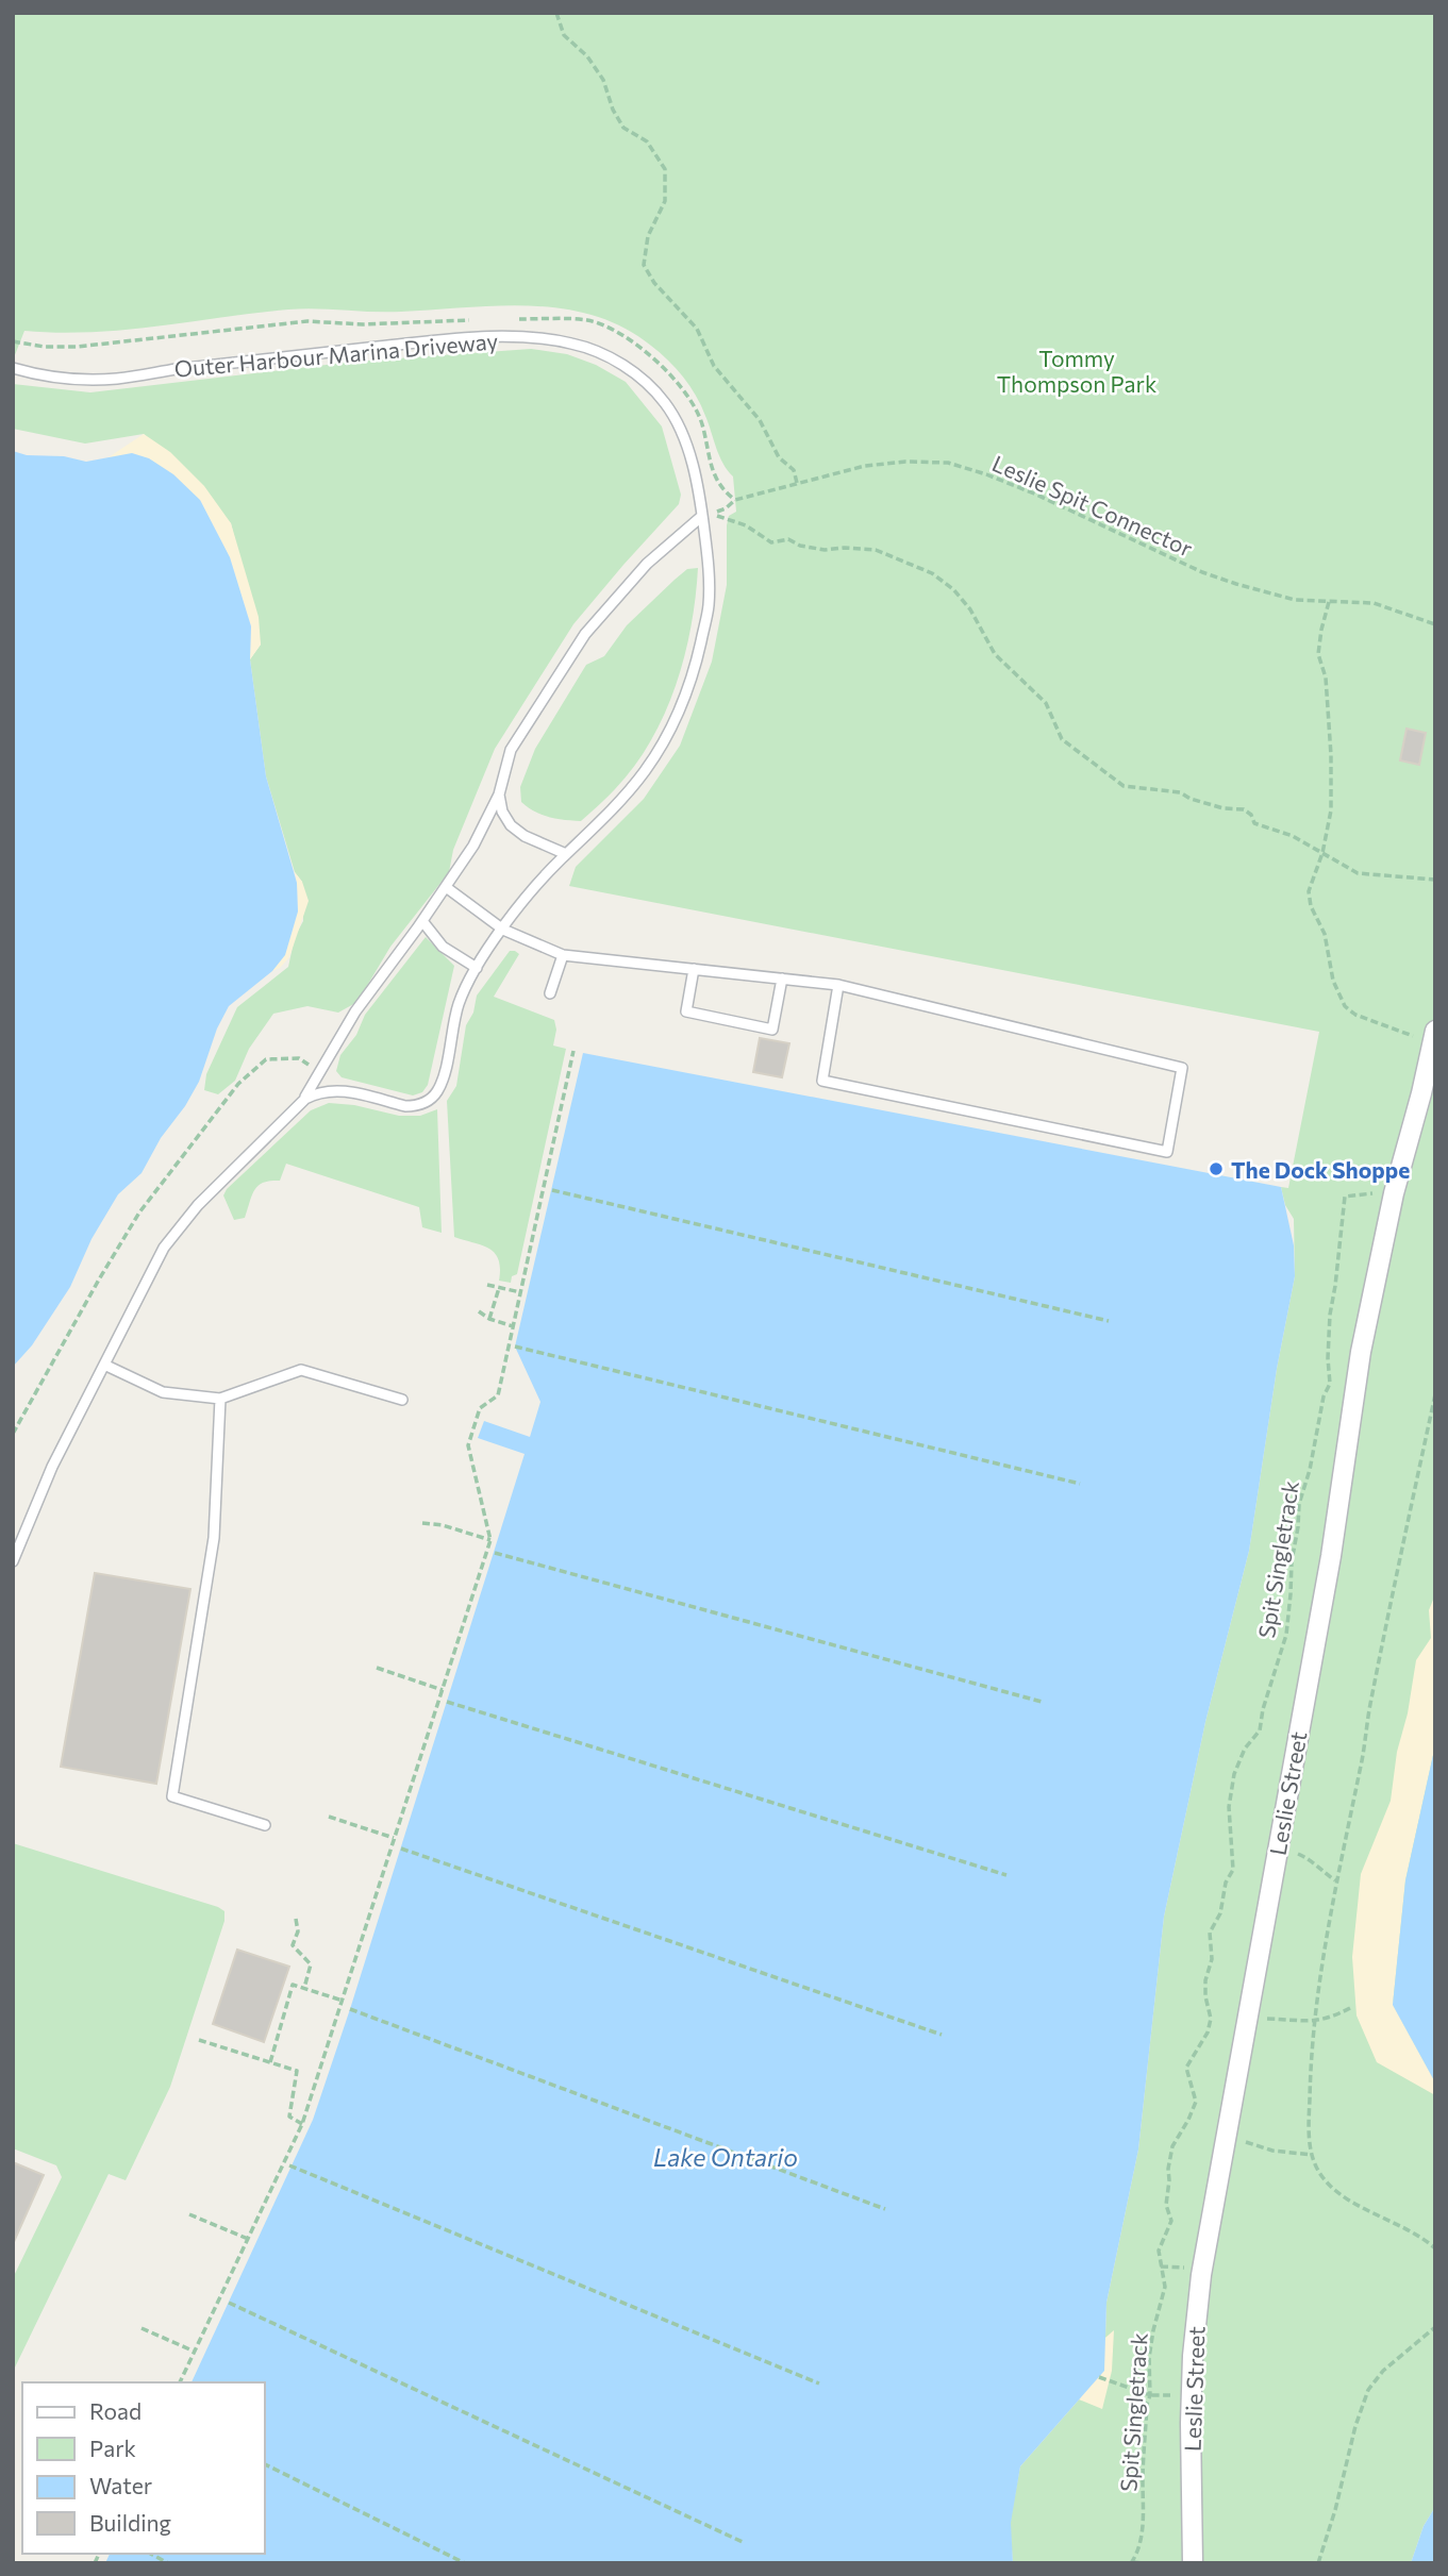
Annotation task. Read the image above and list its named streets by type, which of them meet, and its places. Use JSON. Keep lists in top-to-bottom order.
{
  "streets": {
    "street": ["Leslie Street"],
    "lane": ["Outer Harbour Marina Driveway"],
    "path": ["Leslie Spit Connector", "Spit Singletrack"]
  },
  "crossings": [
    ["Outer Harbour Marina Driveway", "Leslie Spit Connector"],
    ["Spit Singletrack", "Leslie Street"]
  ],
  "water": ["Lake Ontario"],
  "parks": ["Tommy Thompson Park"],
  "places": ["The Dock Shoppe"],
  "legend": [
    "Road",
    "Park",
    "Water",
    "Building"
  ]
}
